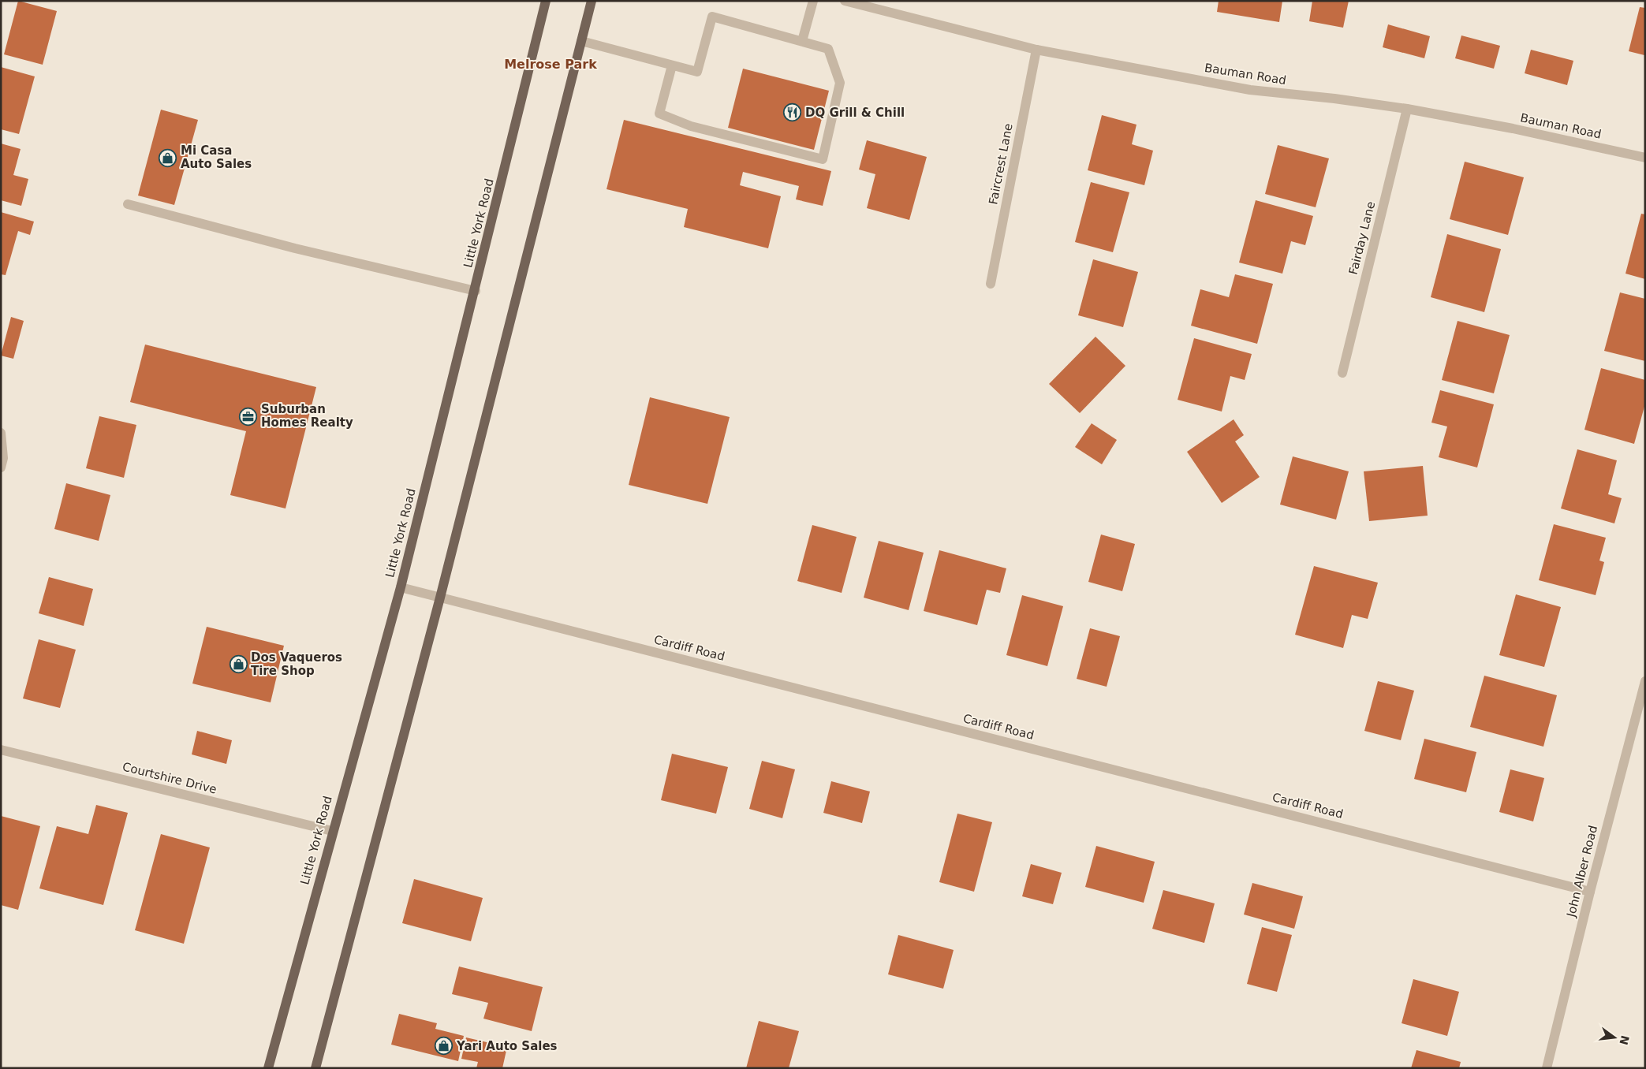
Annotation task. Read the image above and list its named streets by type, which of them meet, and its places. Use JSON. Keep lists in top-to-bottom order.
{
  "streets": {
    "main road": ["Little York Road"],
    "street": [
      "Bauman Road",
      "Faircrest Lane",
      "Fairday Lane",
      "Cardiff Road",
      "Courtshire Drive",
      "John Alber Road"
    ]
  },
  "crossings": [
    ["Bauman Road", "Faircrest Lane"],
    ["Bauman Road", "Fairday Lane"],
    ["Little York Road", "Cardiff Road"],
    ["Little York Road", "Courtshire Drive"],
    ["Cardiff Road", "John Alber Road"]
  ],
  "districts": ["Melrose Park"],
  "places": {
    "restaurant": ["DQ Grill & Chill"],
    "shop": ["Mi Casa Auto Sales", "Dos Vaqueros Tire Shop", "Yari Auto Sales"],
    "office": ["Suburban Homes Realty"]
  },
  "north": "right"
}
